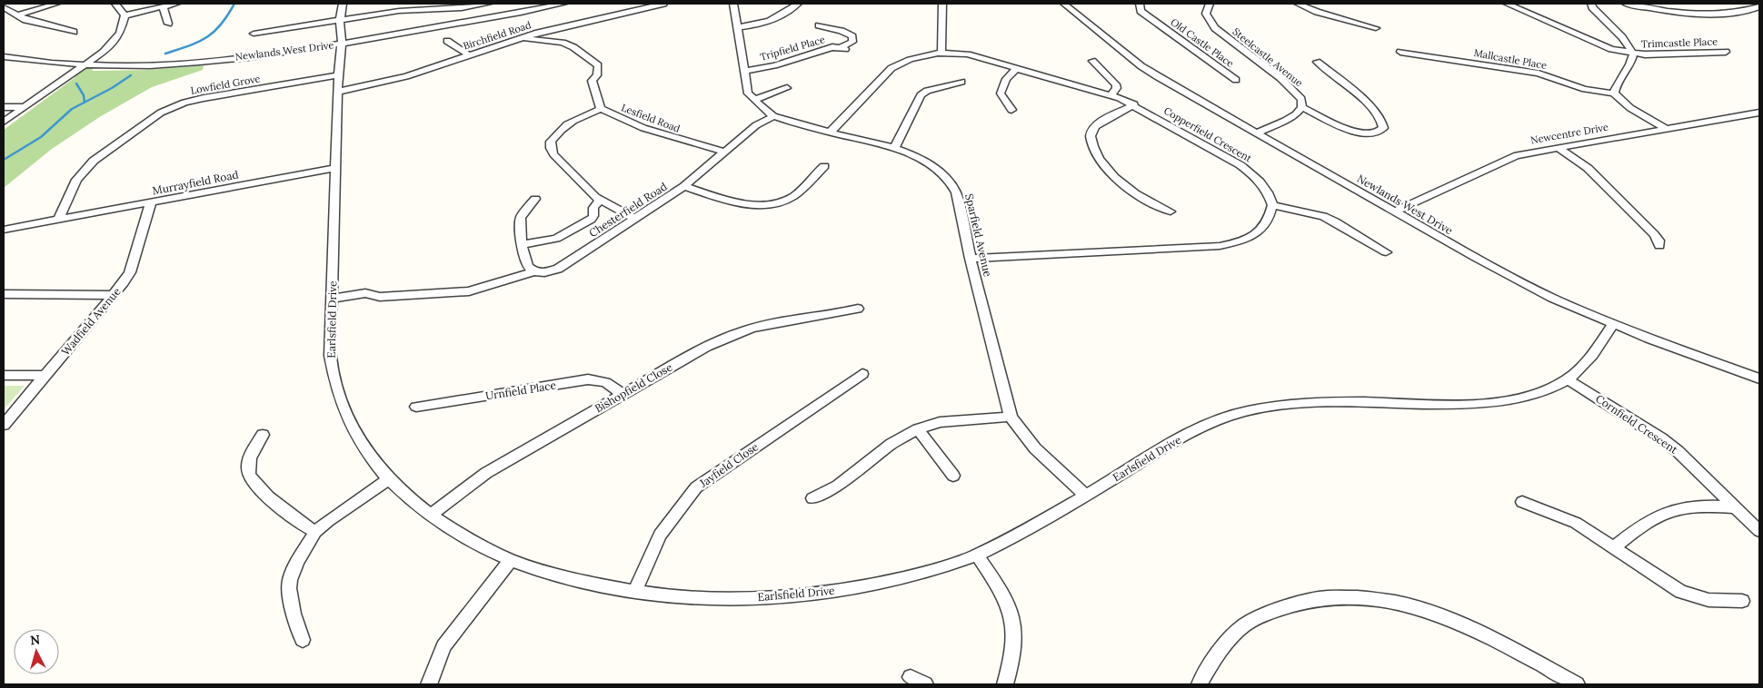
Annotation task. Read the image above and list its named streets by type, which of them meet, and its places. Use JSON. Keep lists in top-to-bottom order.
{
  "streets": {
    "street": [
      "Birchfield Road",
      "Old Castle Place",
      "Trimcastle Place",
      "Tripfield Place",
      "Newlands West Drive",
      "Steelcastle Avenue",
      "Mallcastle Place",
      "Lowfield Grove",
      "Lesfield Road",
      "Newcentre Drive",
      "Copperfield Crescent",
      "Murrayfield Road",
      "Chesterfield Road",
      "Sparfield Avenue",
      "Earlsfield Drive",
      "Wadfield Avenue",
      "Bishopfield Close",
      "Urnfield Place",
      "Cornfield Crescent",
      "Jayfield Close"
    ]
  },
  "crossings": [
    ["Birchfield Road", "Earlsfield Drive"],
    ["Tripfield Place", "Sparfield Avenue"],
    ["Newlands West Drive", "Newcentre Drive"],
    ["Newlands West Drive", "Earlsfield Drive"],
    ["Lowfield Grove", "Murrayfield Road"],
    ["Lowfield Grove", "Earlsfield Drive"],
    ["Lesfield Road", "Chesterfield Road"],
    ["Copperfield Crescent", "Sparfield Avenue"],
    ["Murrayfield Road", "Earlsfield Drive"],
    ["Murrayfield Road", "Wadfield Avenue"],
    ["Chesterfield Road", "Sparfield Avenue"],
    ["Chesterfield Road", "Earlsfield Drive"],
    ["Sparfield Avenue", "Earlsfield Drive"],
    ["Earlsfield Drive", "Bishopfield Close"],
    ["Earlsfield Drive", "Cornfield Crescent"],
    ["Earlsfield Drive", "Jayfield Close"],
    ["Bishopfield Close", "Urnfield Place"]
  ],
  "north": "top"
}
